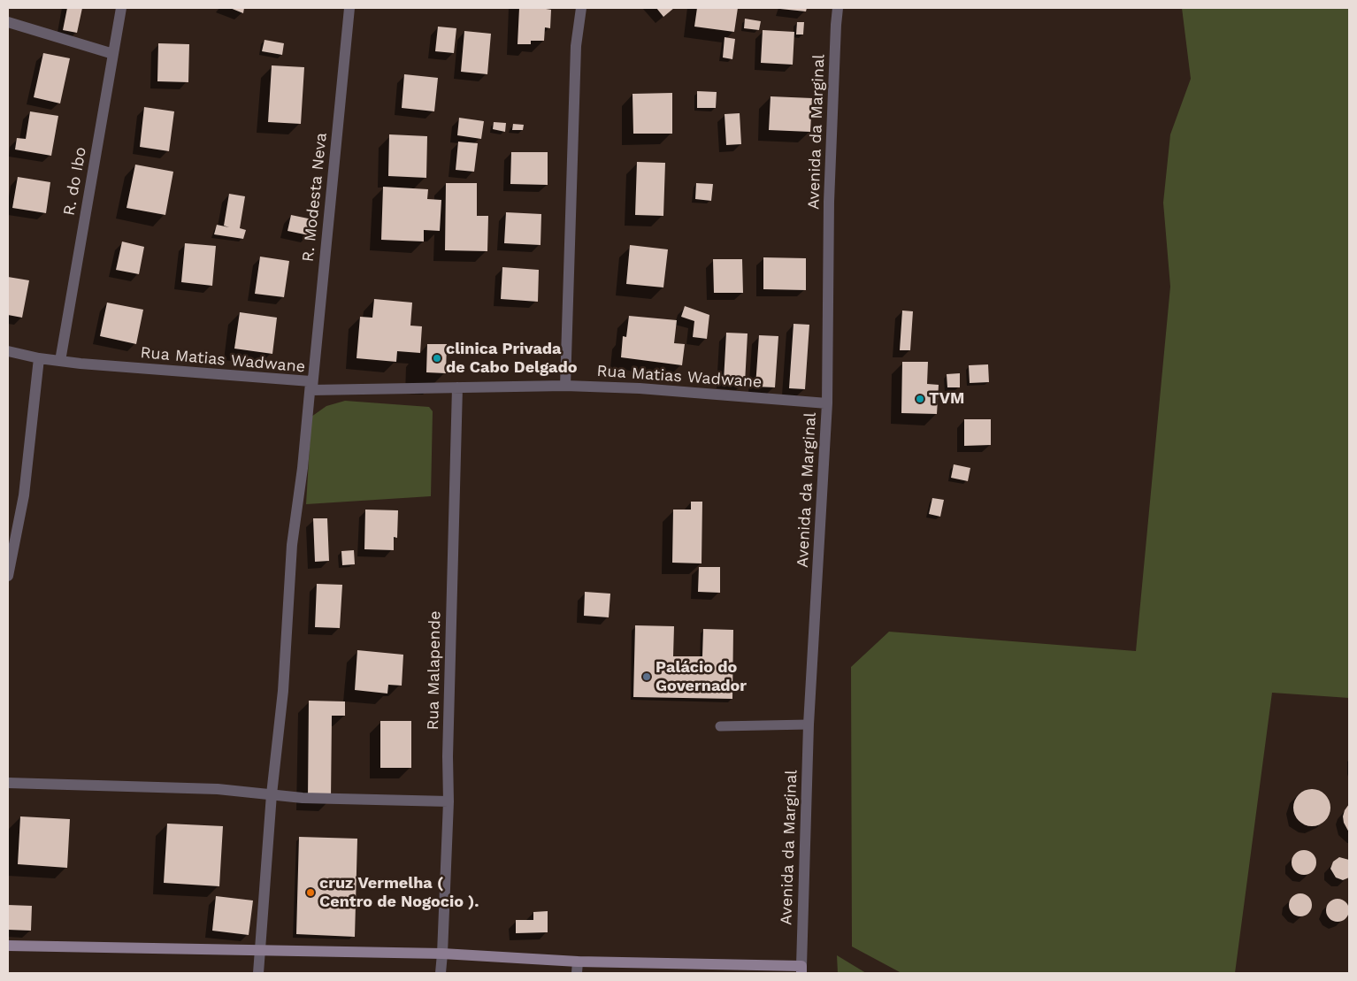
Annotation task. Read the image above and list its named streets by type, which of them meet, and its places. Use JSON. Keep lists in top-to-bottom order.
{
  "streets": {
    "street": [
      "Avenida da Marginal",
      "R. do Ibo",
      "R. Modesta Neva",
      "Rua Matias Wadwane",
      "Rua Malapende"
    ]
  },
  "crossings": [
    ["Avenida da Marginal", "Rua Matias Wadwane"],
    ["R. do Ibo", "Rua Matias Wadwane"],
    ["R. Modesta Neva", "Rua Matias Wadwane"],
    ["Rua Matias Wadwane", "Rua Malapende"]
  ],
  "places": [
    "clinica Privada de Cabo Delgado",
    "TVM",
    "Palácio do Governador",
    "cruz Vermelha ( Centro de Nogocio )."
  ]
}
